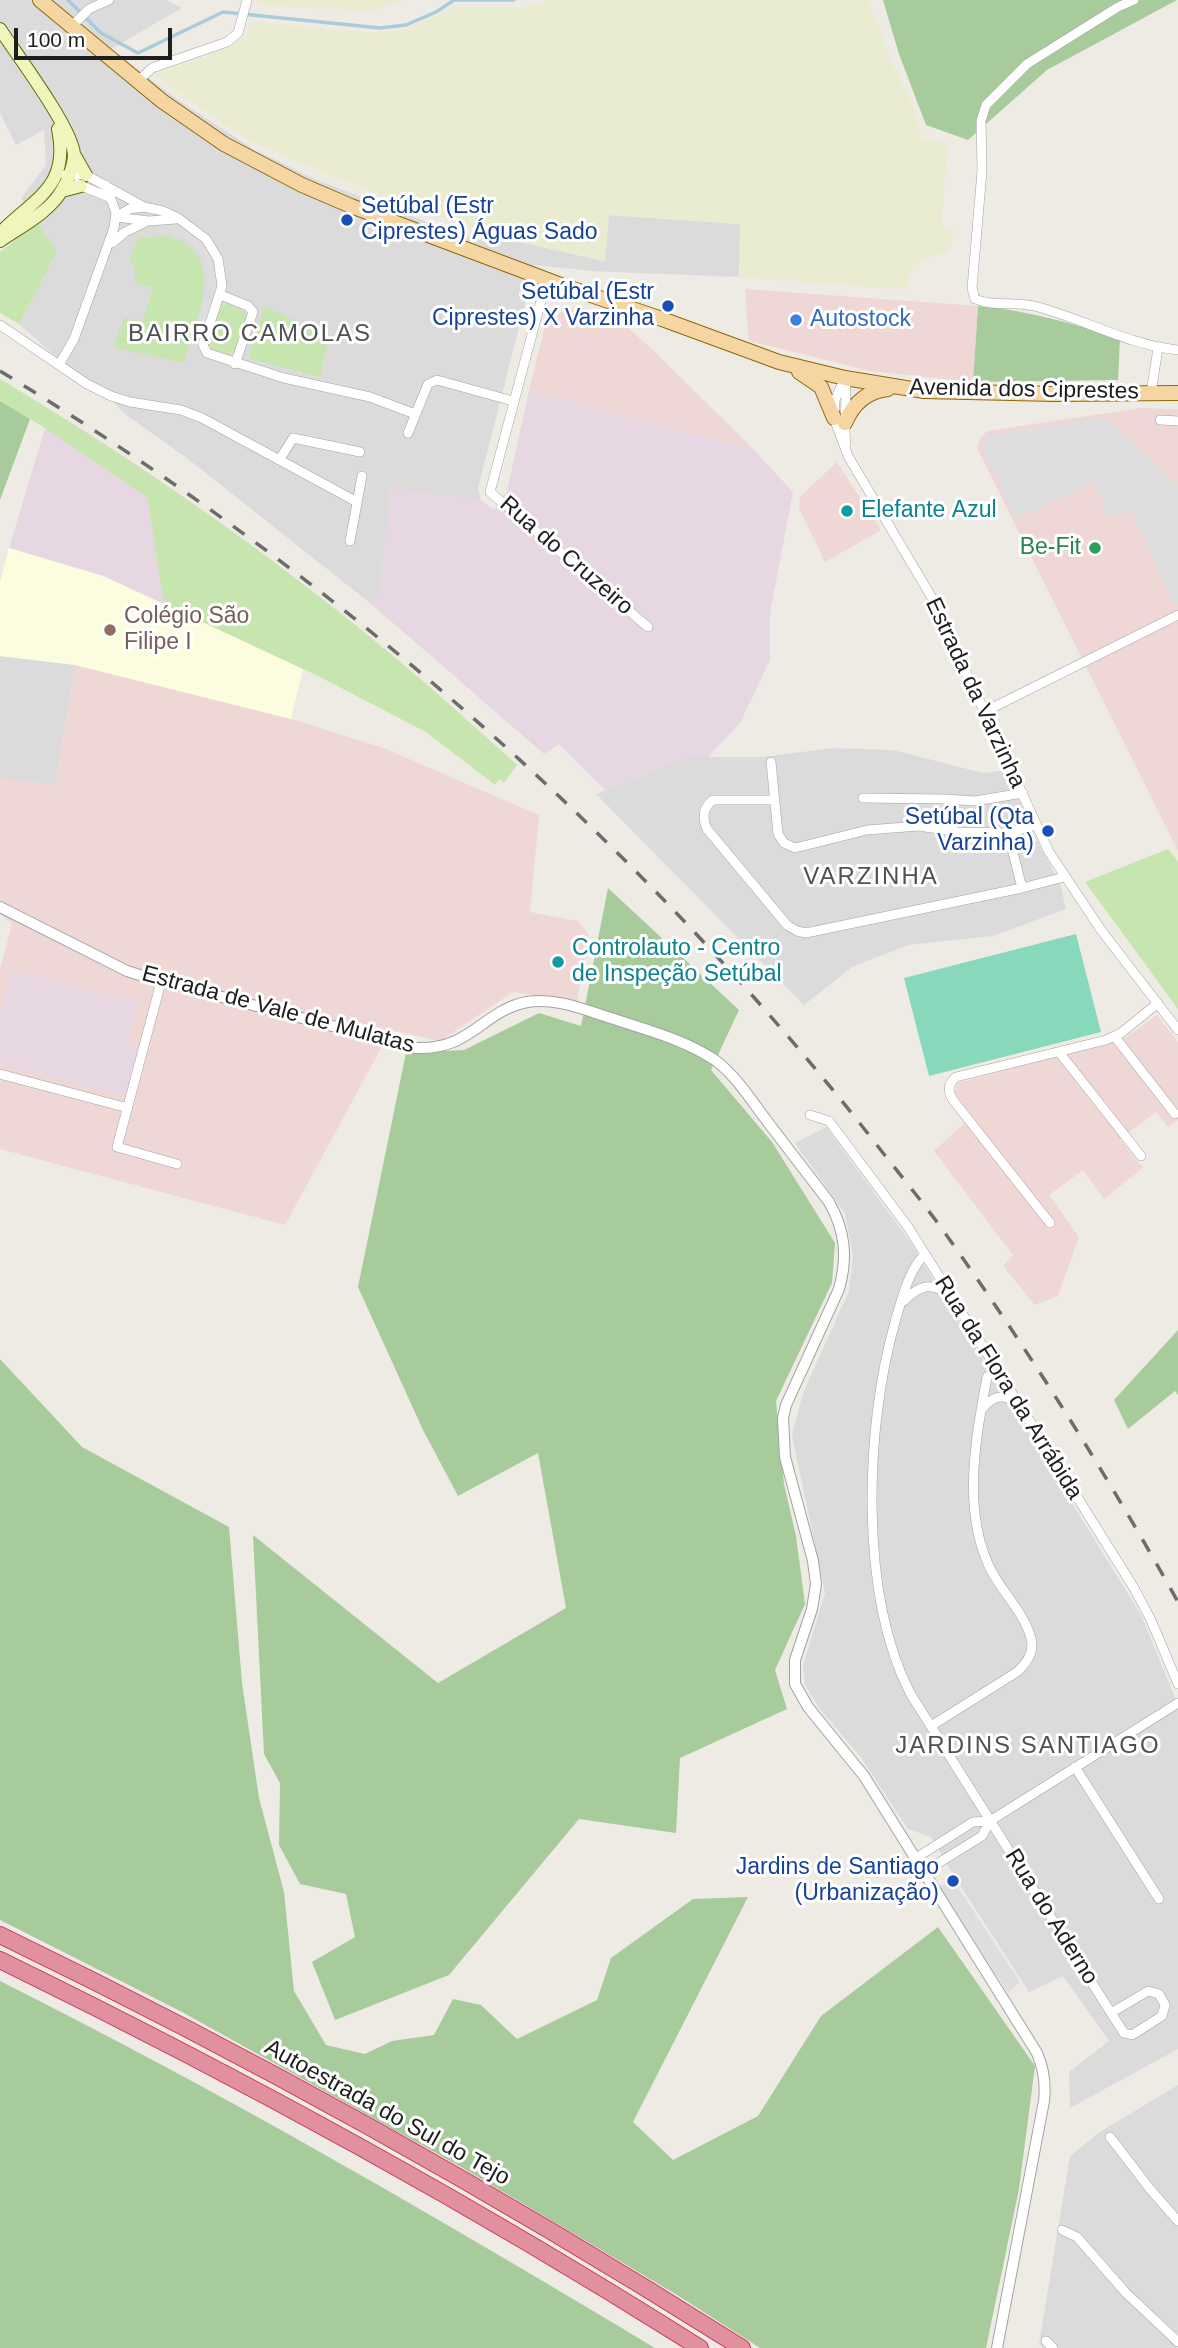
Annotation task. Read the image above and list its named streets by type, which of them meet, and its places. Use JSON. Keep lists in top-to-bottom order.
{
  "streets": {
    "highway": ["Autoestrada do Sul do Tejo"],
    "main road": ["Avenida dos Ciprestes"],
    "street": [
      "Rua do Cruzeiro",
      "Estrada da Varzinha",
      "Estrada de Vale de Mulatas",
      "Rua da Flora da Arrábida",
      "Rua do Aderno"
    ]
  },
  "crossings": [
    ["Avenida dos Ciprestes", "Rua do Cruzeiro"],
    ["Rua da Flora da Arrábida", "Rua do Aderno"]
  ],
  "districts": ["BAIRRO CAMOLAS", "VARZINHA", "JARDINS SANTIAGO"],
  "places": [
    "Setúbal (Estr Ciprestes) Águas Sado",
    "Setúbal (Estr Ciprestes) X Varzinha",
    "Autostock",
    "Elefante Azul",
    "Be-Fit",
    "Colégio São Filipe I",
    "Setúbal (Qta Varzinha)",
    "Controlauto - Centro de Inspeção Setúbal",
    "Jardins de Santiago (Urbanização)"
  ],
  "scale_bar": "100 m"
}
